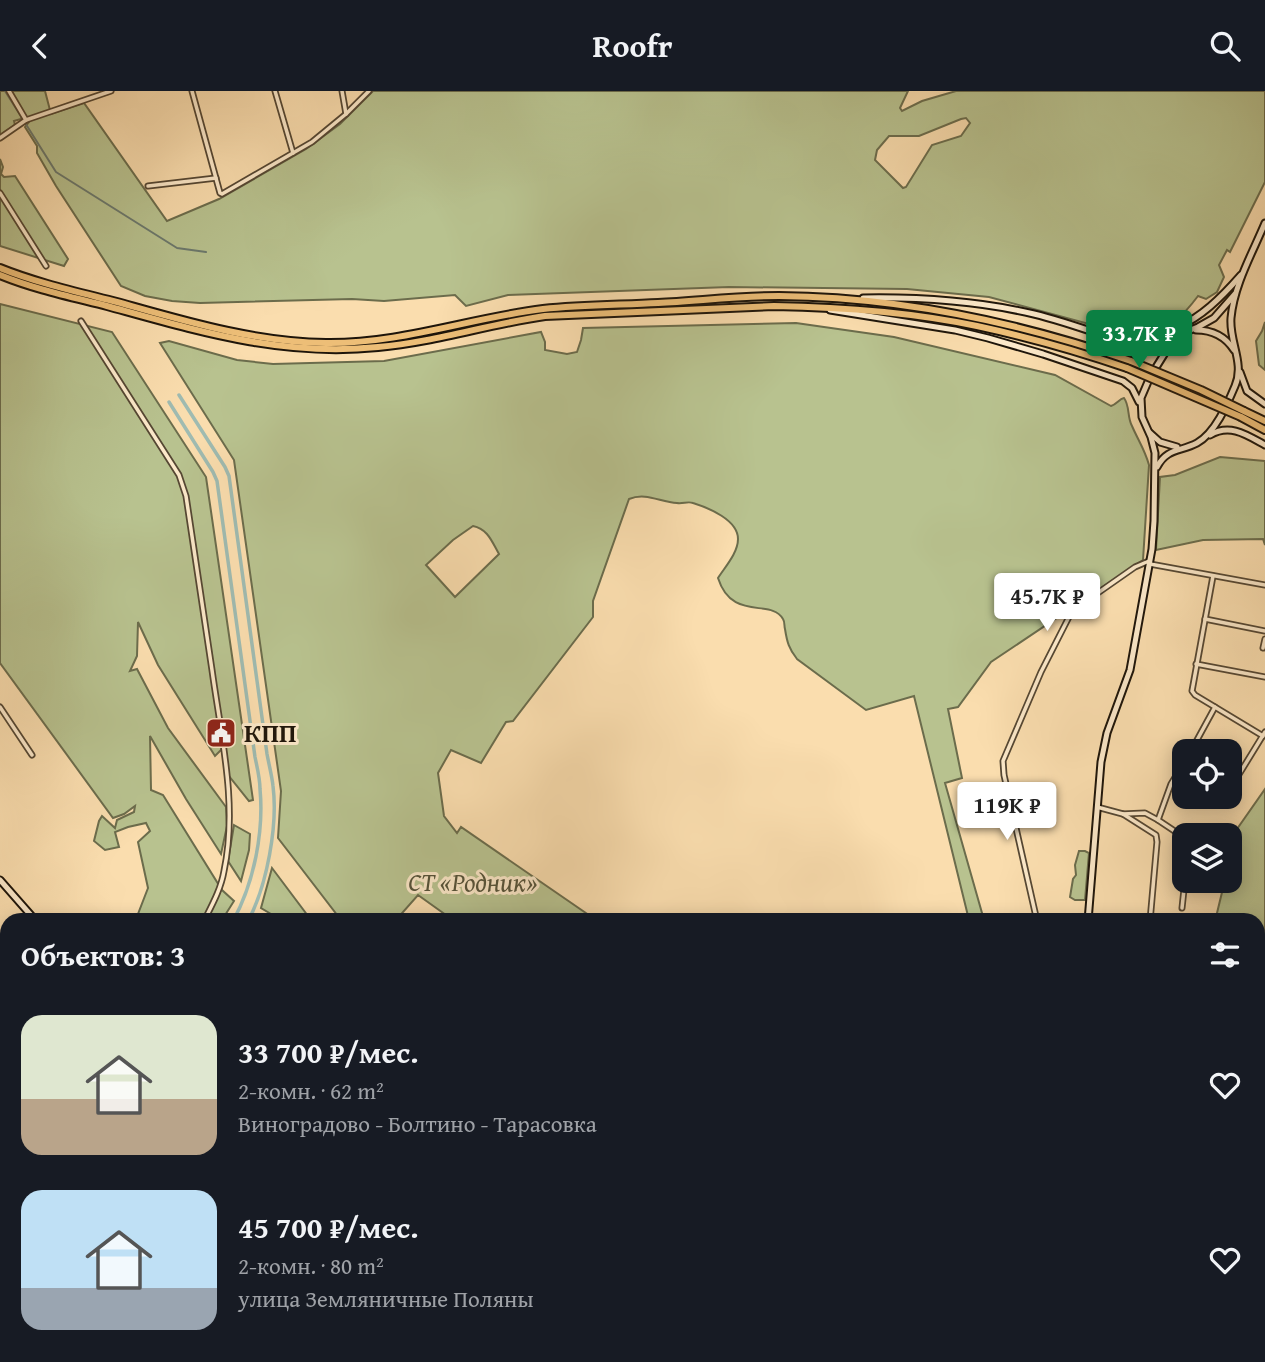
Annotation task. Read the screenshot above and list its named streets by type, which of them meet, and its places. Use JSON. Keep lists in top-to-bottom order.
{
  "parks": ["СТ «Родник»"],
  "places": {
    "public building": ["КПП"]
  },
  "page": {
    "header": "Roofr",
    "price": ["33.7K ₽", "45.7K ₽", "119K ₽"],
    "heading": "Объектов: 3",
    "list": [
      {
        "name": "33 700 ₽/мес.",
        "note": "2-комн. · 62 m² · Виноградово - Болтино - Тарасовка"
      },
      {
        "name": "45 700 ₽/мес.",
        "note": "2-комн. · 80 m² · улица Земляничные Поляны"
      }
    ]
  }
}
